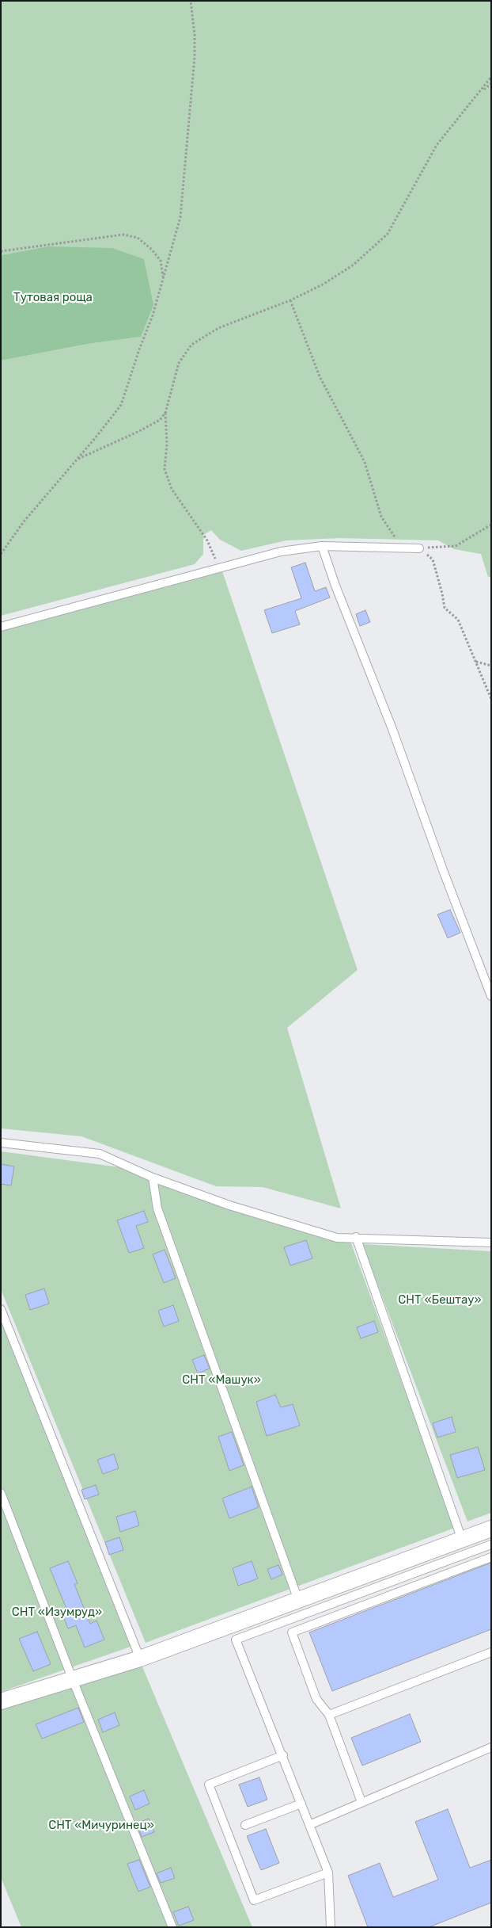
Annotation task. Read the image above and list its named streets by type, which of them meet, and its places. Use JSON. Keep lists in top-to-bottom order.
{
  "parks": [
    "Тутовая роща",
    "СНТ «Бештау»",
    "СНТ «Машук»",
    "СНТ «Изумруд»",
    "СНТ «Мичуринец»"
  ]
}
